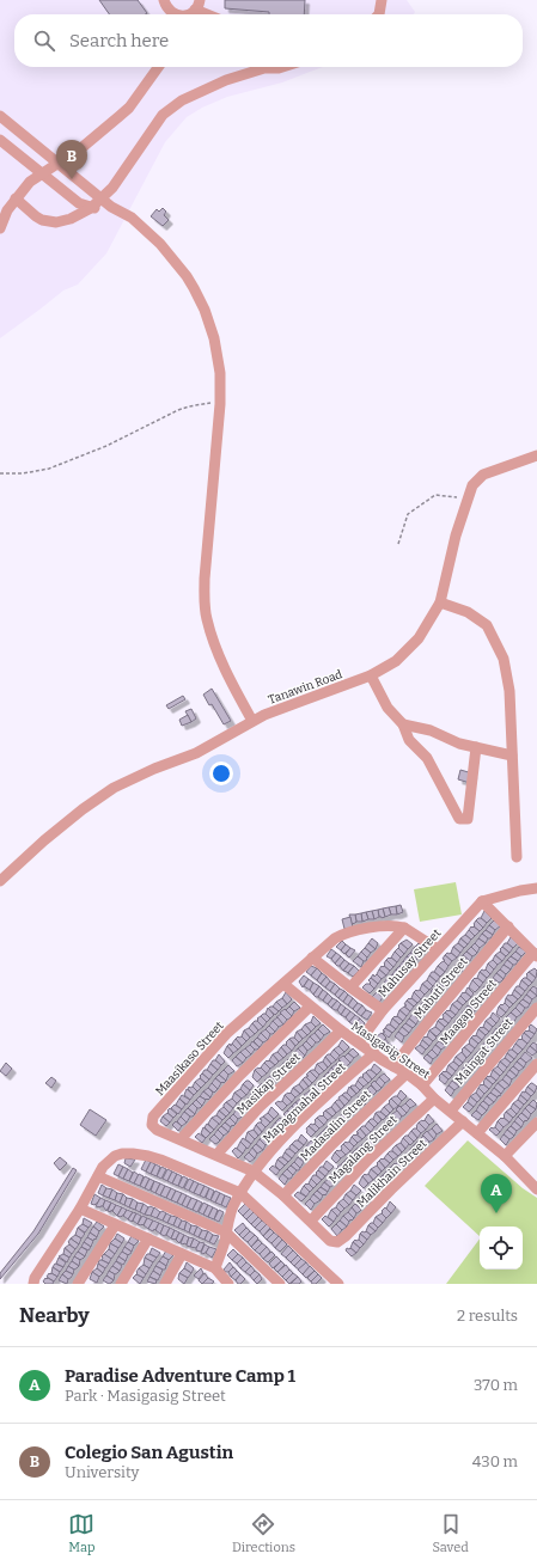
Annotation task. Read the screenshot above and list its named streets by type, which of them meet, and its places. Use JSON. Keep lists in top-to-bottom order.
{
  "streets": {
    "street": [
      "Tanawin Road",
      "Mahusay Street",
      "Mabuti Street",
      "Maagap Street",
      "Masigasig Street",
      "Maingat Street",
      "Maasikaso Street",
      "Masikap Street",
      "Mapagmahal Street",
      "Madasalin Street",
      "Magalang Street",
      "Malikhain Street"
    ]
  },
  "crossings": [
    ["Mahusay Street", "Masigasig Street"],
    ["Mahusay Street", "Maasikaso Street"],
    ["Mabuti Street", "Masigasig Street"],
    ["Maagap Street", "Masigasig Street"],
    ["Masigasig Street", "Maingat Street"],
    ["Masigasig Street", "Maasikaso Street"],
    ["Masigasig Street", "Masikap Street"],
    ["Masigasig Street", "Mapagmahal Street"],
    ["Masigasig Street", "Madasalin Street"],
    ["Masigasig Street", "Magalang Street"],
    ["Masigasig Street", "Malikhain Street"],
    ["Maasikaso Street", "Masikap Street"],
    ["Maasikaso Street", "Mapagmahal Street"],
    ["Maasikaso Street", "Madasalin Street"],
    ["Maasikaso Street", "Magalang Street"],
    ["Maasikaso Street", "Malikhain Street"]
  ],
  "page": {
    "search": "Search here",
    "pins": ["B", "A"],
    "heading": ["Nearby", "2 results"],
    "list": [
      {
        "mark": "A",
        "name": "Paradise Adventure Camp 1",
        "note": "Park · Masigasig Street",
        "value": "370 m"
      },
      {
        "mark": "B",
        "name": "Colegio San Agustin",
        "note": "University",
        "value": "430 m"
      }
    ],
    "nav": ["Map", "Directions", "Saved"]
  }
}
